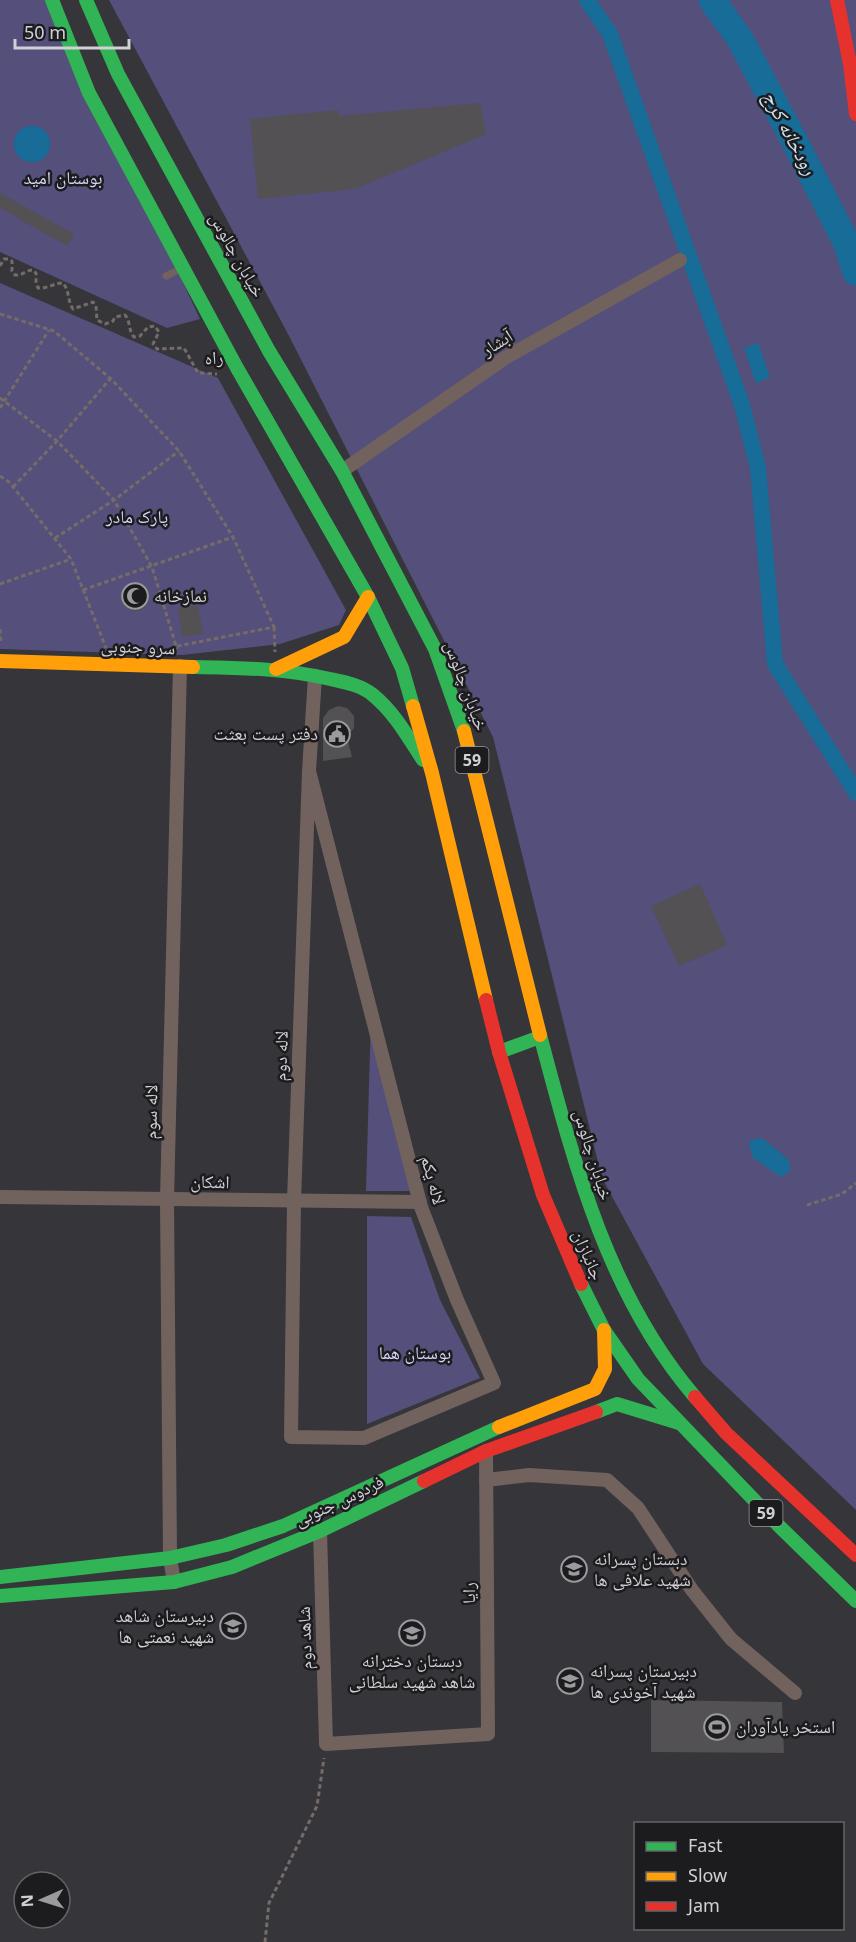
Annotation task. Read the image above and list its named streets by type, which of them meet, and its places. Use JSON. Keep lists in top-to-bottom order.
{
  "streets": {
    "main road": [
      "خیابان چالوس",
      "سرو جنوبی",
      "59",
      "جانبازان",
      "فردوس جنوبی"
    ],
    "street": [
      "آبشار",
      "لاله دوم",
      "لاله سوم",
      "لاله یکم",
      "اشکان",
      "رایا",
      "شاهد دوم"
    ],
    "path": ["راه"]
  },
  "crossings": [
    ["خیابان چالوس", "آبشار"],
    ["راه", "59"],
    ["سرو جنوبی", "59"],
    ["سرو جنوبی", "لاله دوم"],
    ["سرو جنوبی", "لاله سوم"],
    ["سرو جنوبی", "جانبازان"],
    ["59", "جانبازان"],
    ["لاله دوم", "لاله یکم"],
    ["لاله دوم", "اشکان"],
    ["لاله سوم", "اشکان"],
    ["لاله سوم", "فردوس جنوبی"],
    ["لاله یکم", "اشکان"],
    ["جانبازان", "فردوس جنوبی"],
    ["فردوس جنوبی", "رایا"],
    ["فردوس جنوبی", "شاهد دوم"],
    ["رایا", "شاهد دوم"]
  ],
  "water": ["رودخانه کرج"],
  "parks": ["بوستان امید", "پارک مادر", "بوستان هما"],
  "places": {
    "mosque": ["نمازخانه"],
    "public building": ["دفتر پست بعثت"],
    "school or university": [
      "دبستان پسرانه شهید علافی ها",
      "دبیرستان شاهد شهید نعمتی ها",
      "دبستان دخترانه شاهد شهید سلطانی",
      "دبیرستان پسرانه شهید آخوندی ها"
    ],
    "sports": ["استخر یادآوران"]
  },
  "legend": ["Fast", "Slow", "Jam"],
  "scale_bar": "50 m",
  "north": "left"
}
